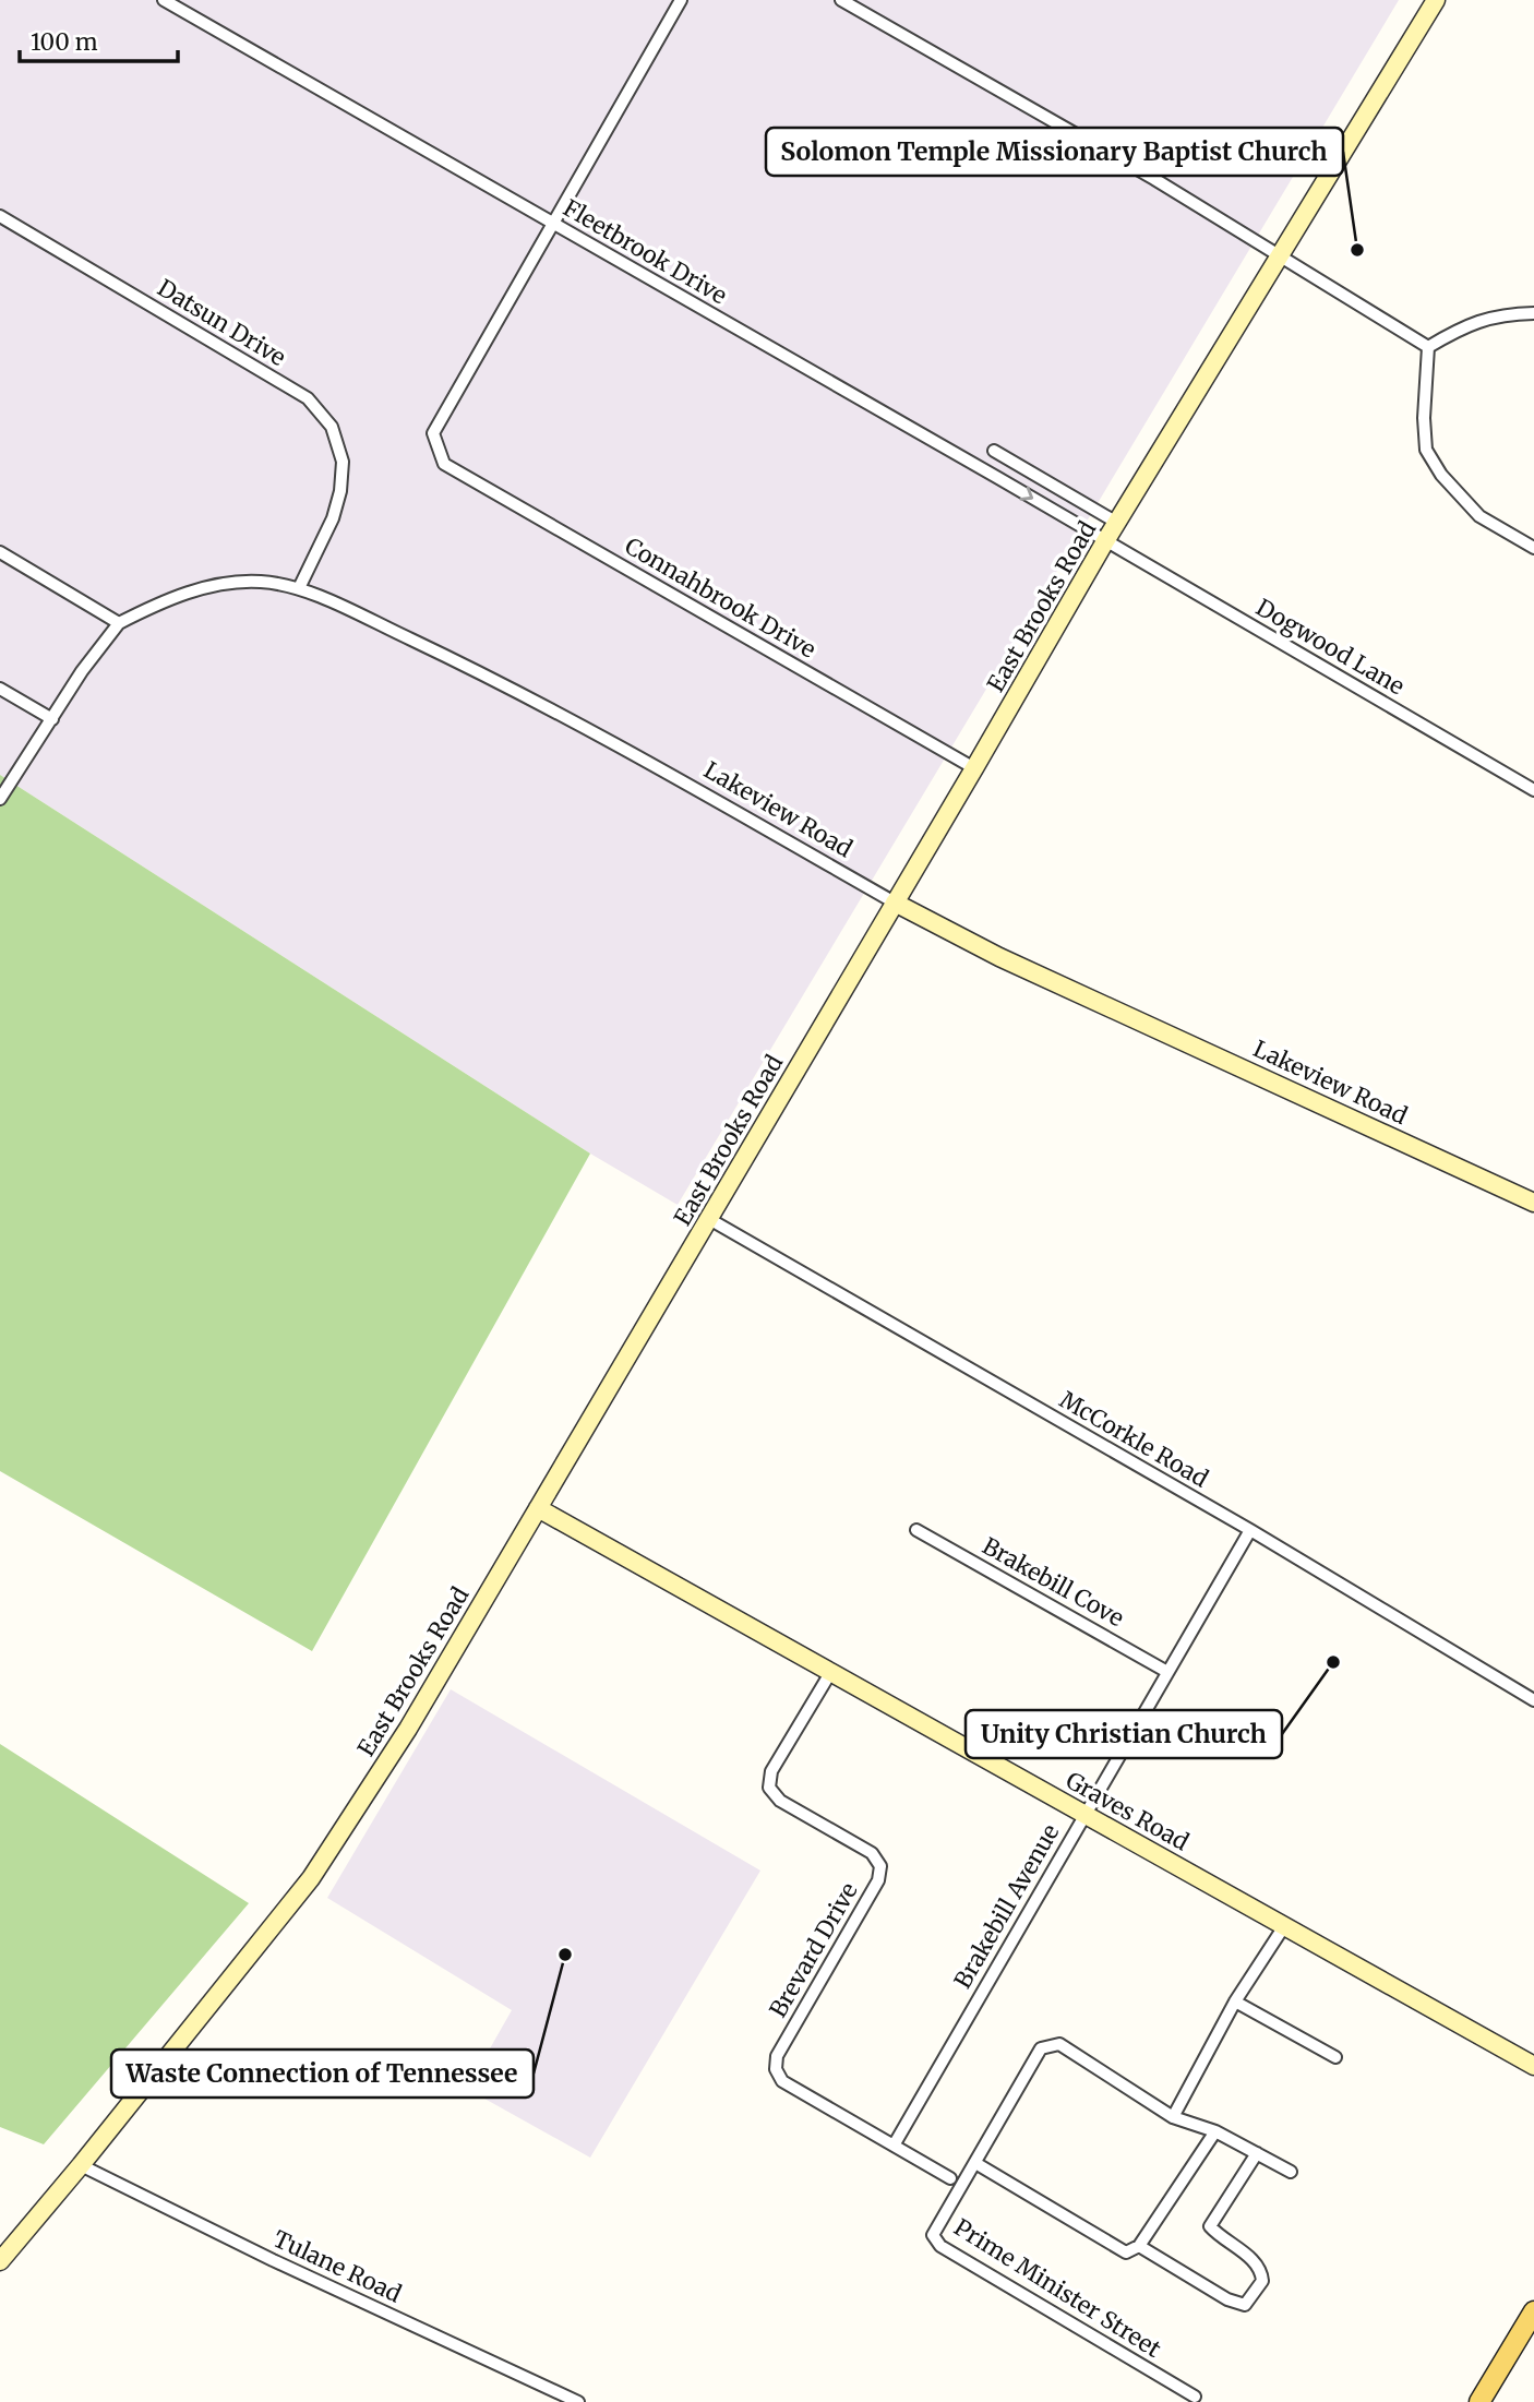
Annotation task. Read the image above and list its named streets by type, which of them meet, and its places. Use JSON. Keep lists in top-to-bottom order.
{
  "streets": {
    "main road": ["East Brooks Road", "Lakeview Road", "Graves Road"],
    "street": [
      "Fleetbrook Drive",
      "Datsun Drive",
      "Connahbrook Drive",
      "Dogwood Lane",
      "McCorkle Road",
      "Brakebill Cove",
      "Brakebill Avenue",
      "Brevard Drive",
      "Tulane Road",
      "Prime Minister Street"
    ]
  },
  "crossings": [
    ["Fleetbrook Drive", "Connahbrook Drive"],
    ["Fleetbrook Drive", "East Brooks Road"],
    ["Fleetbrook Drive", "Dogwood Lane"],
    ["Datsun Drive", "Lakeview Road"],
    ["Connahbrook Drive", "East Brooks Road"],
    ["East Brooks Road", "Dogwood Lane"],
    ["East Brooks Road", "Lakeview Road"],
    ["East Brooks Road", "McCorkle Road"],
    ["East Brooks Road", "Graves Road"],
    ["East Brooks Road", "Tulane Road"],
    ["McCorkle Road", "Brakebill Avenue"],
    ["Brakebill Cove", "Brakebill Avenue"],
    ["Graves Road", "Brakebill Avenue"],
    ["Graves Road", "Brevard Drive"],
    ["Brakebill Avenue", "Brevard Drive"]
  ],
  "one_way": ["Fleetbrook Drive"],
  "places": ["Solomon Temple Missionary Baptist Church", "Unity Christian Church", "Waste Connection of Tennessee"],
  "scale_bar": "100 m"
}
